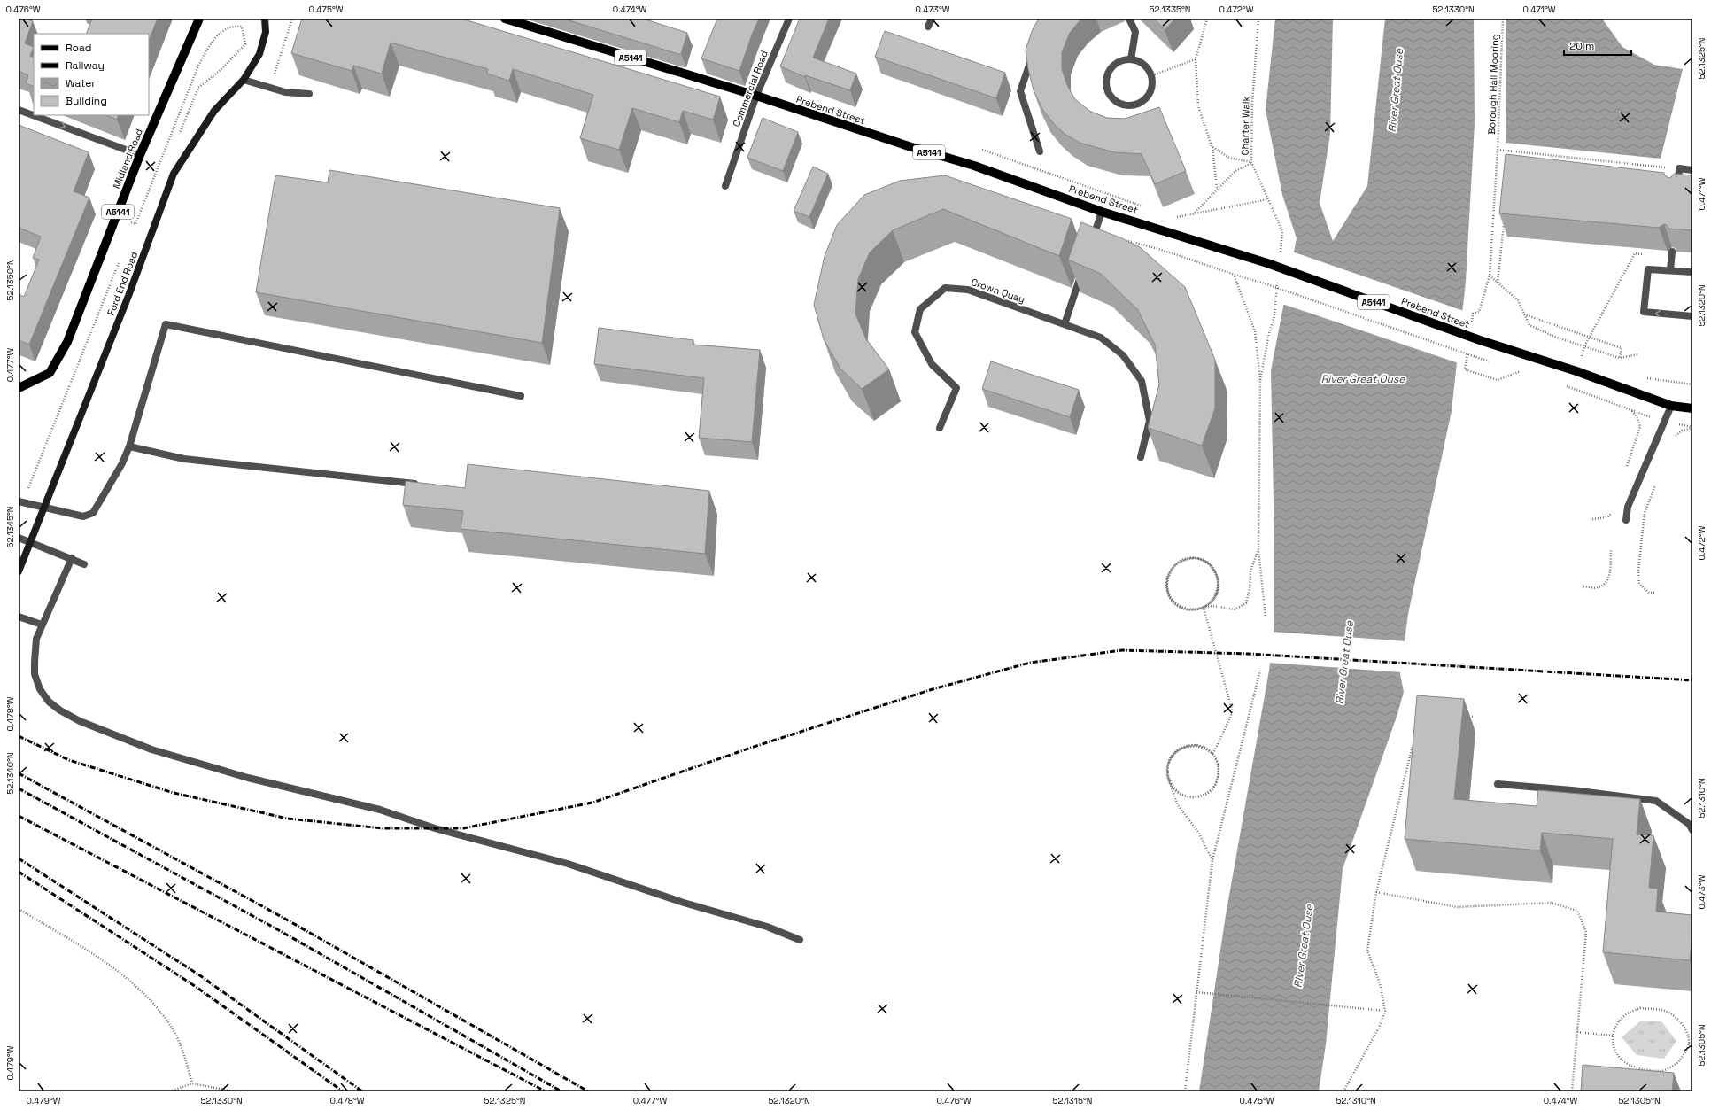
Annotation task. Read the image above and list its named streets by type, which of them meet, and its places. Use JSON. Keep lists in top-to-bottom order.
{
  "streets": {
    "main road": ["A5141", "Prebend Street", "Midland Road"],
    "street": ["Commercial Road", "Ford End Road", "Crown Quay"],
    "path": ["Borough Hall Mooring", "Charter Walk"]
  },
  "crossings": [
    ["Commercial Road", "Prebend Street"]
  ],
  "water": ["River Great Ouse"],
  "legend": [
    "Road",
    "Railway",
    "Water",
    "Building"
  ],
  "scale_bar": "20 m",
  "coordinates": [
    "0.476°W",
    "0.475°W",
    "0.474°W",
    "0.473°W",
    "52.1335°N",
    "0.472°W",
    "52.1330°N",
    "0.471°W",
    "52.1325°N",
    "52.1350°N",
    "52.1320°N",
    "0.477°W",
    "52.1345°N",
    "0.478°W",
    "52.1340°N",
    "52.1310°N",
    "52.1305°N",
    "0.479°W",
    "52.1315°N"
  ]
}
